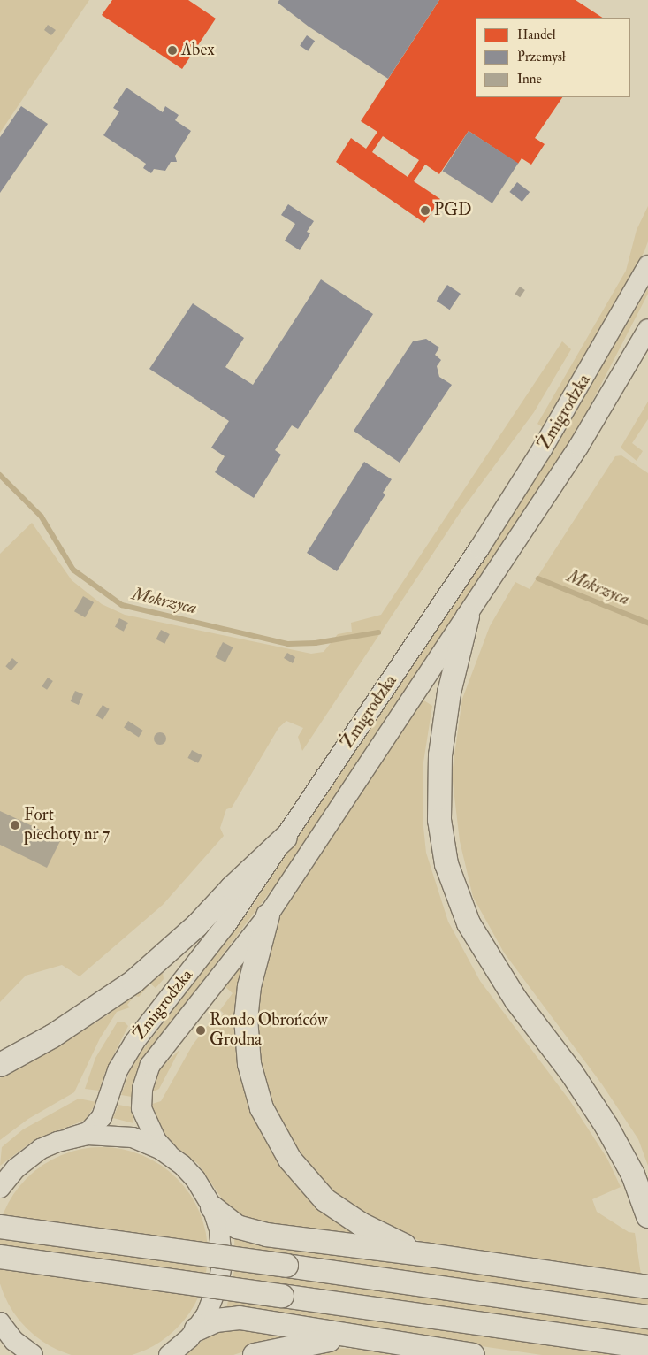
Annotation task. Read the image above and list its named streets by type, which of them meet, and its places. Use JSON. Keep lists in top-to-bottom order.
{
  "streets": {
    "main road": ["Żmigrodzka"]
  },
  "water": ["Mokrzyca"],
  "places": [
    "Abex",
    "PGD",
    "Fort piechoty nr 7",
    "Rondo Obrońców Grodna"
  ],
  "legend": ["Handel", "Przemysł", "Inne"]
}
